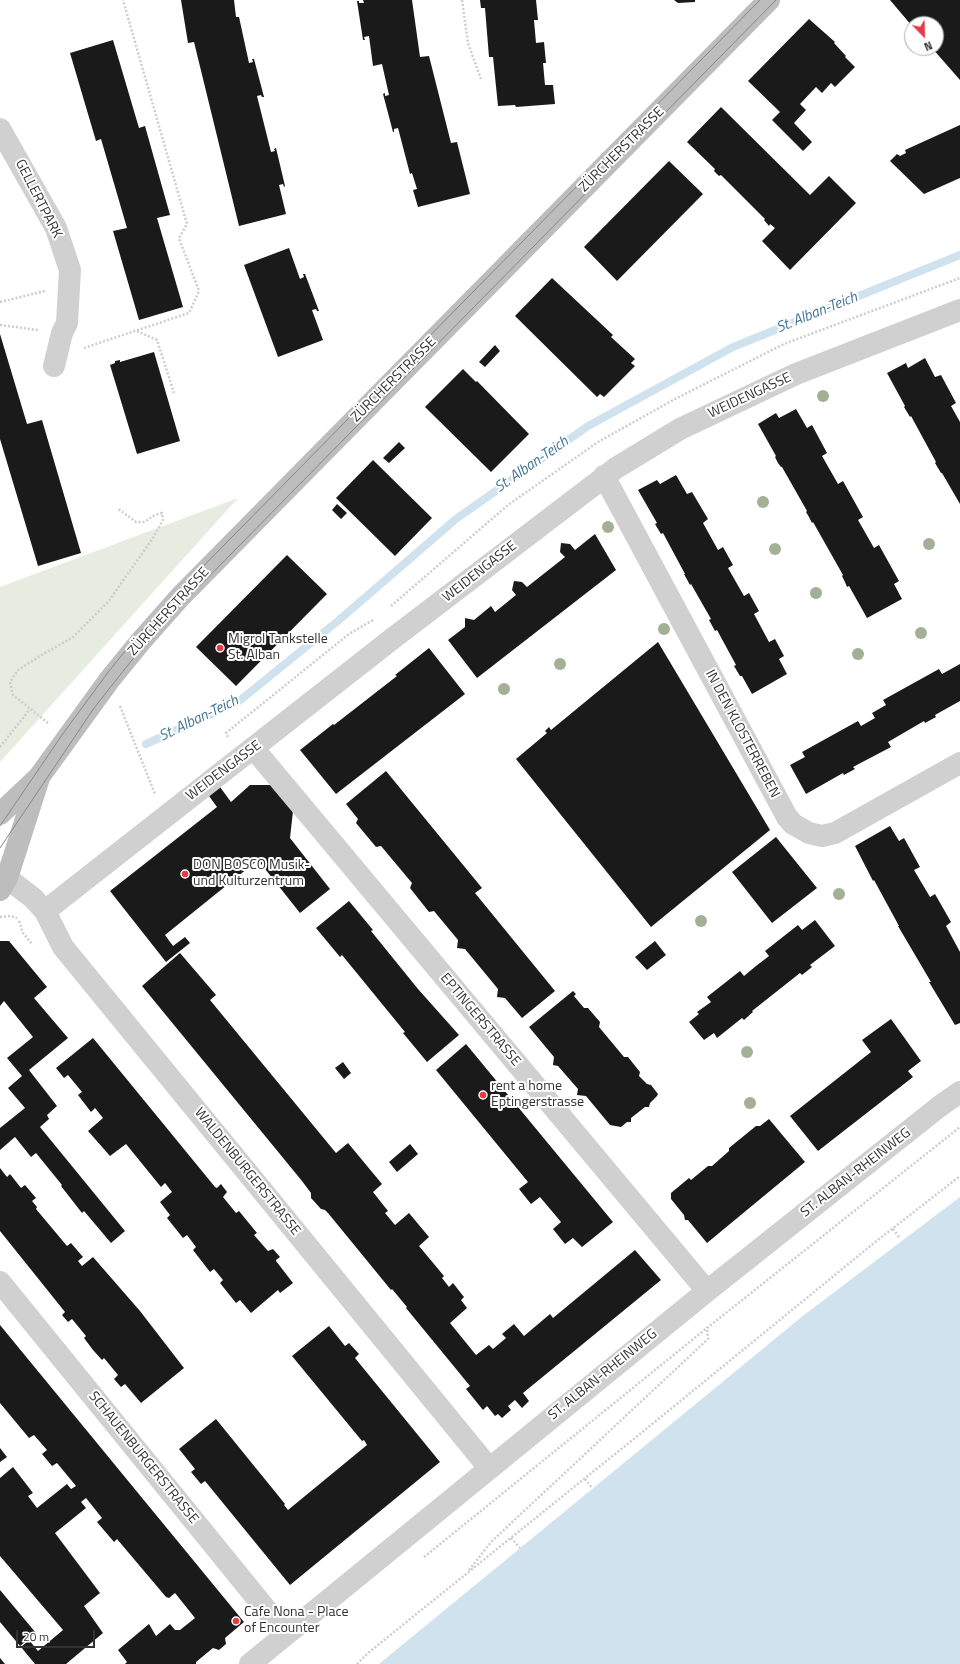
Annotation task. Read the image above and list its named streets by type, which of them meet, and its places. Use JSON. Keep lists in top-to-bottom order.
{
  "streets": {
    "main road": ["ZÜRCHERSTRASSE"],
    "street": [
      "GELLERTPARK",
      "WEIDENGASSE",
      "IN DEN KLOSTERREBEN",
      "EPTINGERSTRASSE",
      "WALDENBURGERSTRASSE",
      "ST. ALBAN-RHEINWEG",
      "SCHAUENBURGERSTRASSE"
    ]
  },
  "crossings": [
    ["ZÜRCHERSTRASSE", "WALDENBURGERSTRASSE"],
    ["WEIDENGASSE", "IN DEN KLOSTERREBEN"],
    ["WEIDENGASSE", "EPTINGERSTRASSE"],
    ["WEIDENGASSE", "WALDENBURGERSTRASSE"],
    ["EPTINGERSTRASSE", "ST. ALBAN-RHEINWEG"],
    ["WALDENBURGERSTRASSE", "ST. ALBAN-RHEINWEG"],
    ["ST. ALBAN-RHEINWEG", "SCHAUENBURGERSTRASSE"]
  ],
  "water": ["St. Alban-Teich"],
  "places": [
    "Migrol Tankstelle St. Alban",
    "DON BOSCO Musik- und Kulturzentrum",
    "rent a home Eptingerstrasse",
    "Cafe Nona - Place of Encounter"
  ],
  "scale_bar": "20 m",
  "north": "bottom right"
}
